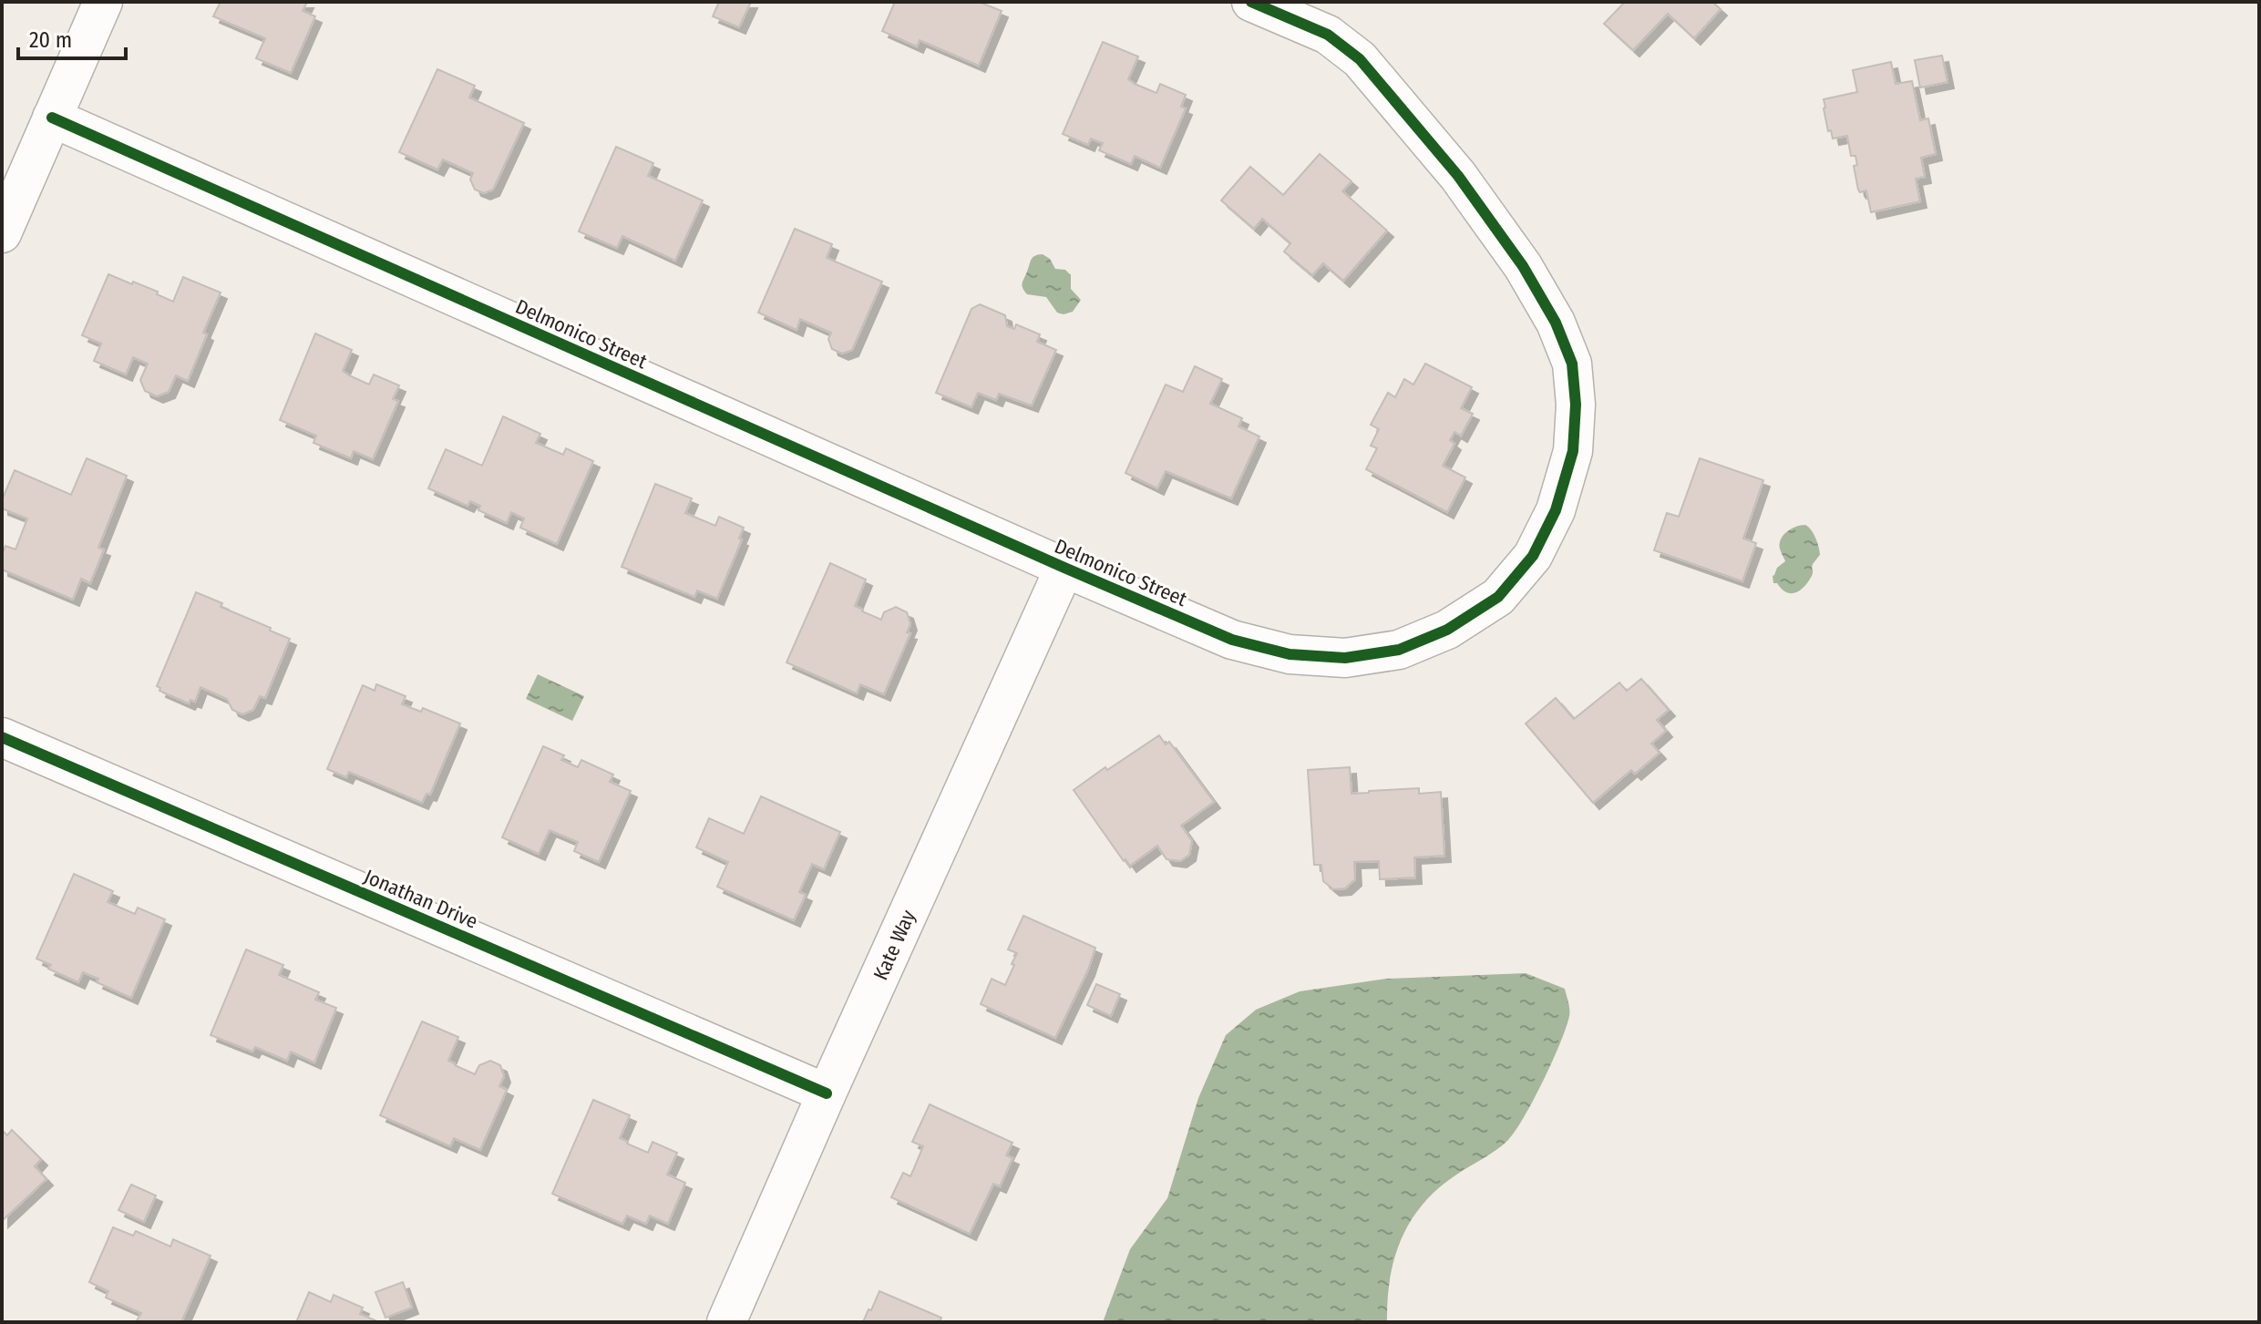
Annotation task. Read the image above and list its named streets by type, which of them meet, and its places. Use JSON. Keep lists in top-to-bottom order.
{
  "streets": {
    "street": ["Delmonico Street", "Jonathan Drive", "Kate Way"]
  },
  "crossings": [
    ["Delmonico Street", "Kate Way"],
    ["Jonathan Drive", "Kate Way"]
  ],
  "scale_bar": "20 m"
}
